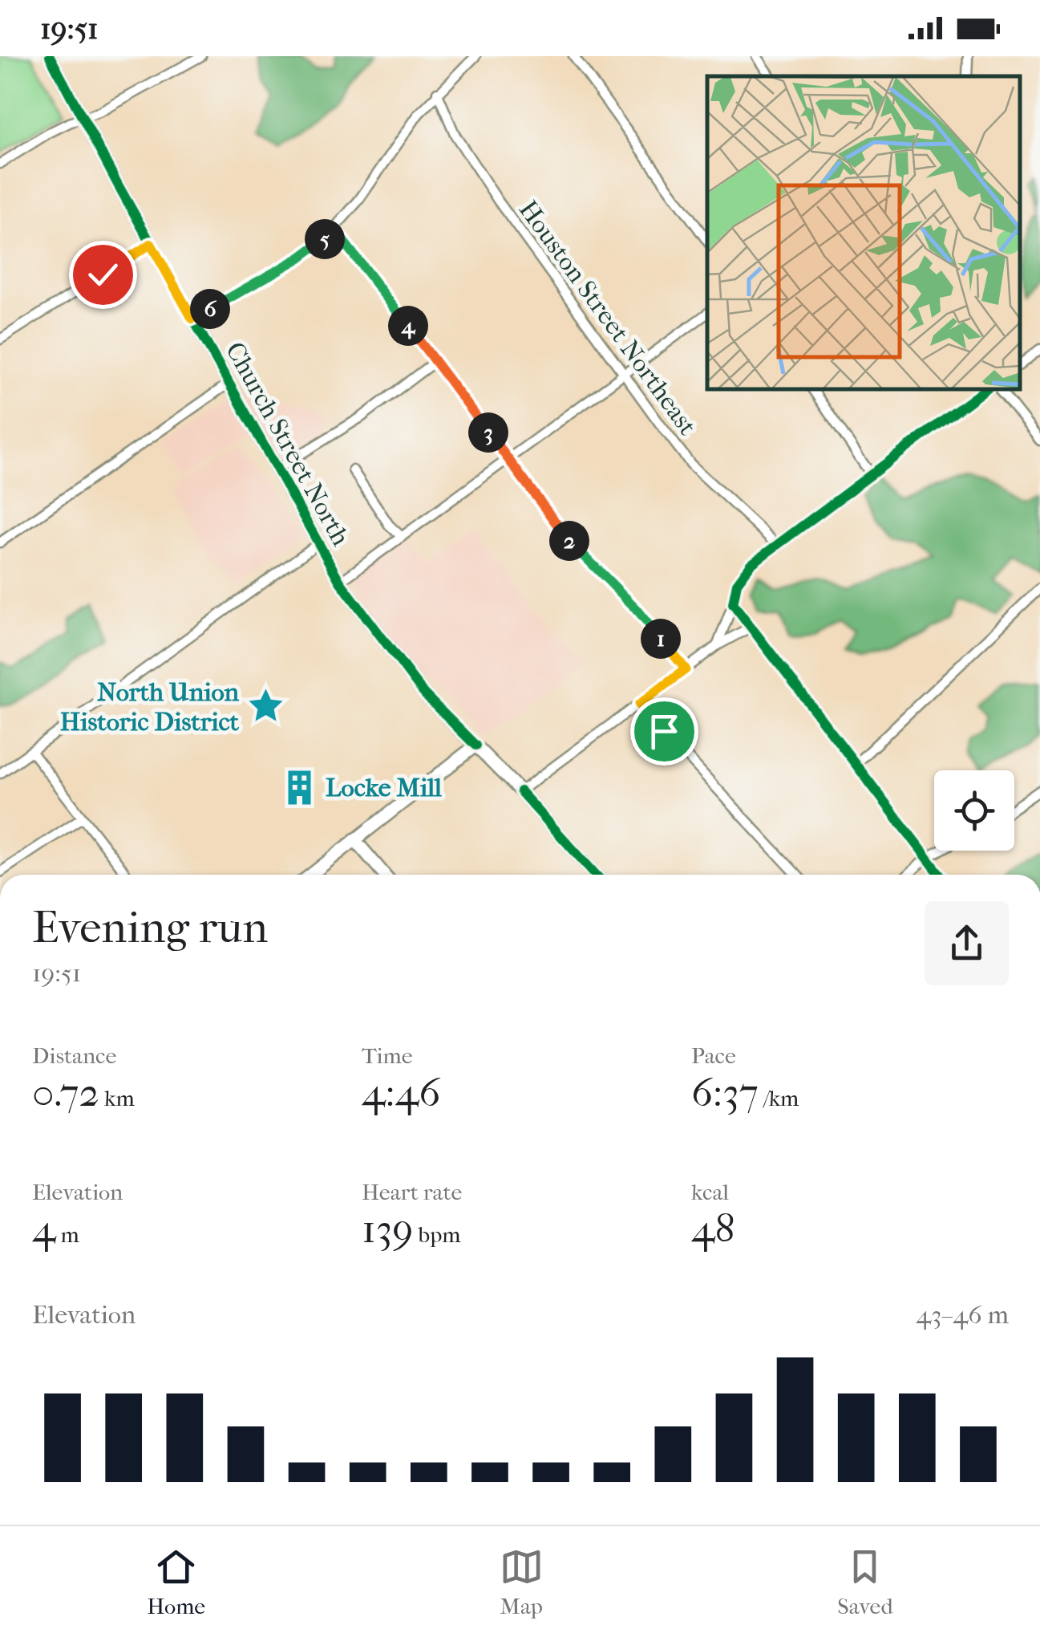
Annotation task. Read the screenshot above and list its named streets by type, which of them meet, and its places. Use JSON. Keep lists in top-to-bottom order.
{
  "streets": {
    "main road": ["Church Street North"],
    "street": ["Houston Street Northeast"]
  },
  "places": {
    "place": ["North Union Historic District"],
    "building": ["Locke Mill"]
  },
  "page": {
    "status": "19:51",
    "pins": [
      "5",
      "6",
      "4",
      "3",
      "2",
      "1"
    ],
    "heading": ["Evening run", "19:51"],
    "stats": [
      ["Distance", "0.72 km"],
      ["Time", "4:46"],
      ["Pace", "6:37 /km"],
      ["Elevation", "4 m"],
      ["Heart rate", "139 bpm"],
      ["kcal", "48"]
    ],
    "chart": ["Elevation", "43–46 m"],
    "tabs": ["Home", "Map", "Saved"]
  }
}
